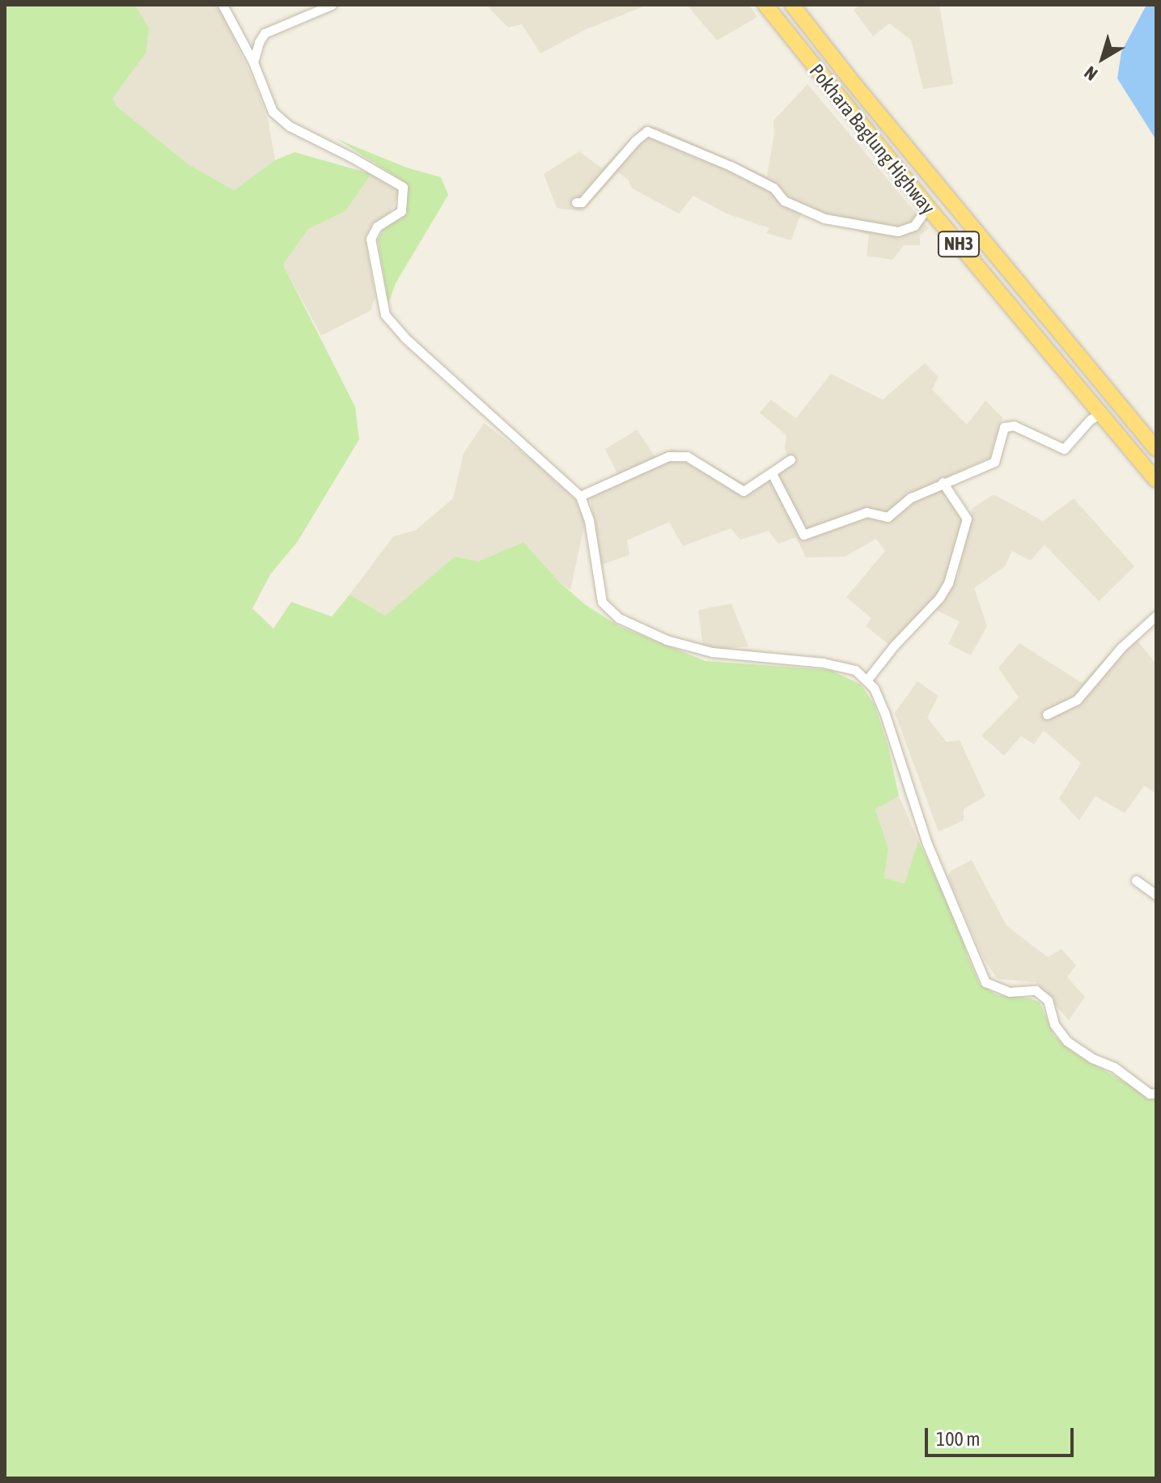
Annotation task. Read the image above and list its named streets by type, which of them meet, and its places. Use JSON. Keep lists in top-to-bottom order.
{
  "streets": {
    "highway": ["Pokhara Baglung Highway", "NH3"]
  },
  "scale_bar": "100 m",
  "north": "bottom left"
}
